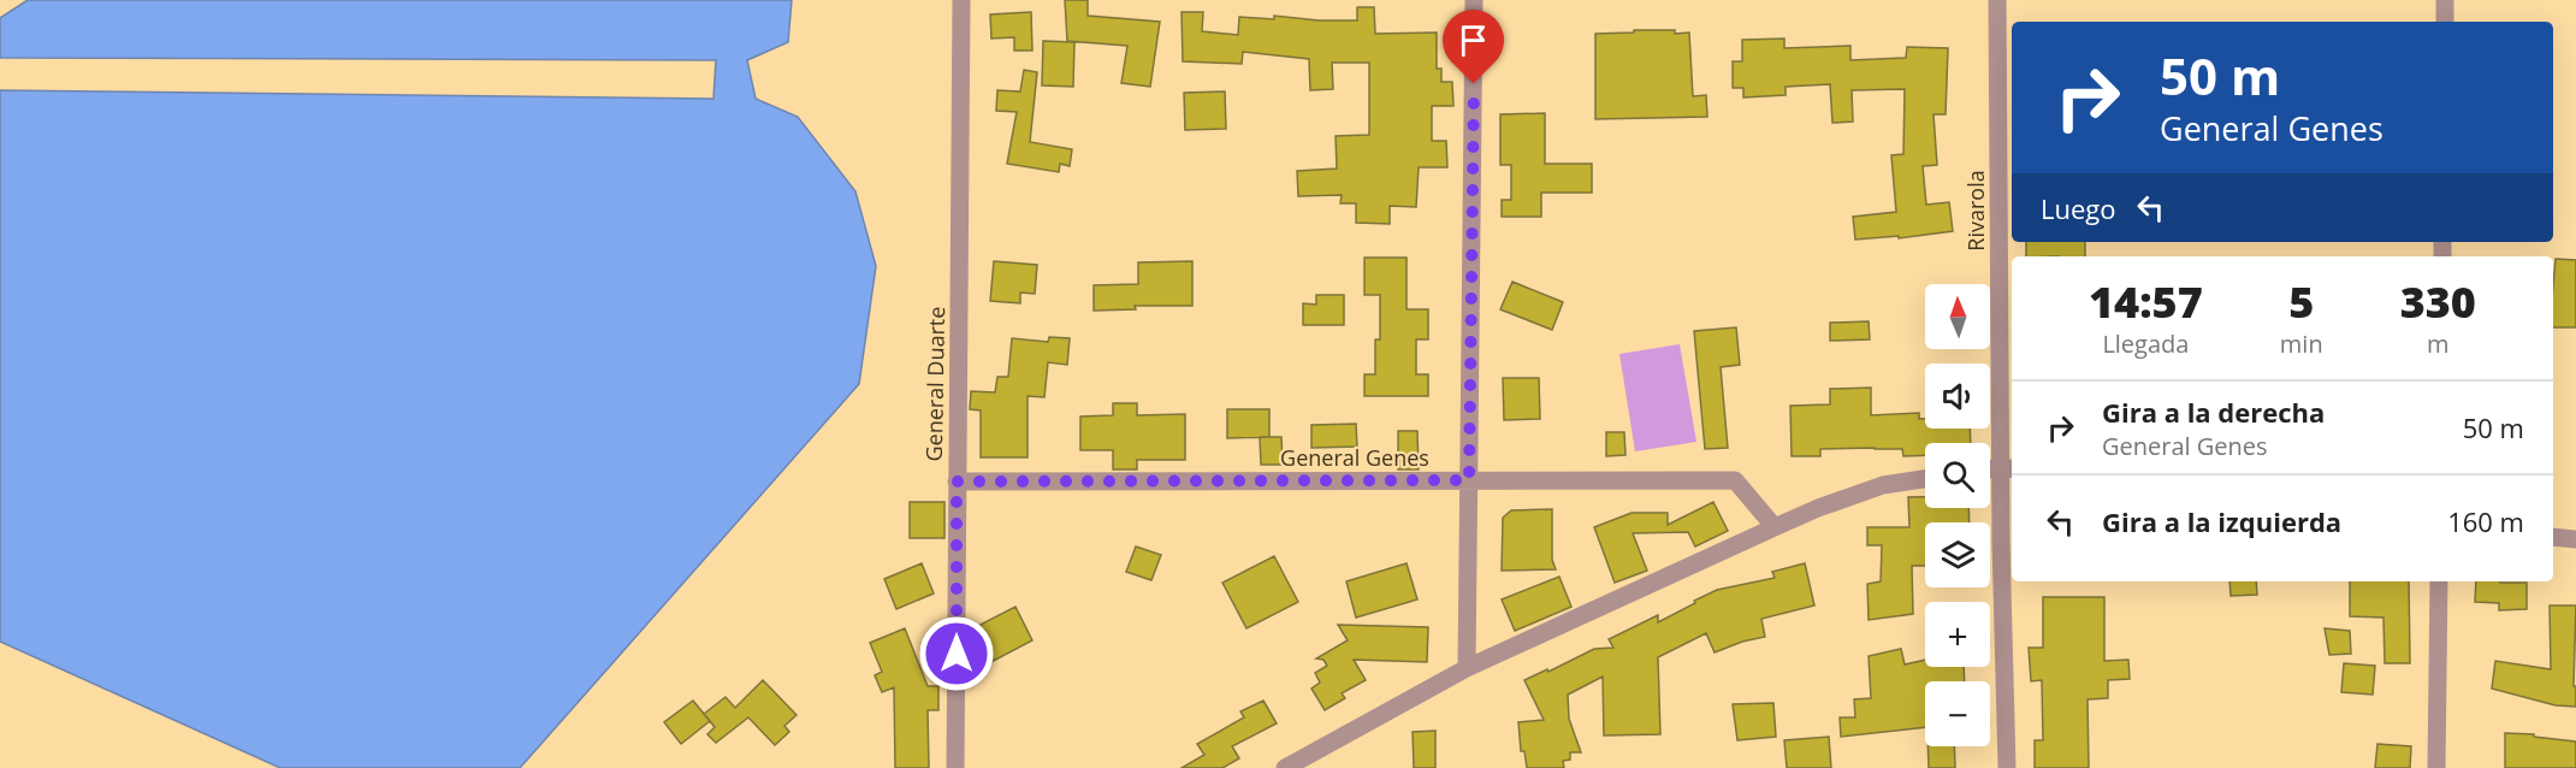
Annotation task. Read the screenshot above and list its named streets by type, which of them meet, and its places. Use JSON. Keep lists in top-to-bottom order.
{
  "streets": {
    "street": ["Rivarola", "General Duarte", "General Genes"]
  },
  "crossings": [
    ["General Duarte", "General Genes"]
  ],
  "north": "top",
  "page": {
    "turn": ["50 m", "General Genes"],
    "then": "Luego",
    "eta": [
      "14:57",
      "Llegada",
      "5",
      "min",
      "330",
      "m"
    ],
    "map_buttons": ["+", "−"],
    "list": [
      {
        "name": "Gira a la derecha",
        "note": "General Genes",
        "value": "50 m"
      },
      {
        "name": "Gira a la izquierda",
        "value": "160 m"
      }
    ]
  }
}
